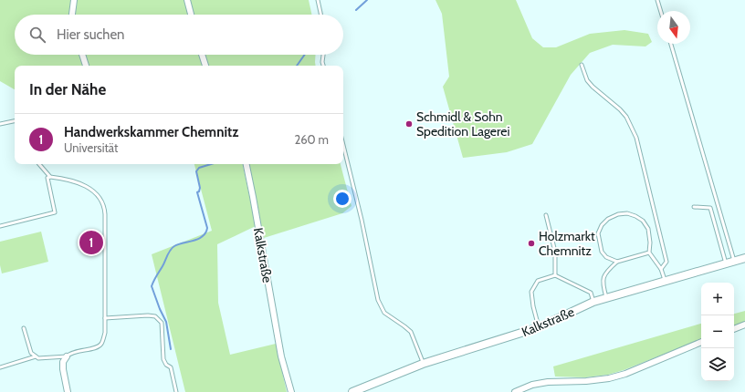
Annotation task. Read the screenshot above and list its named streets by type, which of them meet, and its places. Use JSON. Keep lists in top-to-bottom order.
{
  "streets": {
    "main road": ["Kalkstraße"]
  },
  "places": ["Schmidl & Sohn Spedition Lagerei", "Holzmarkt Chemnitz"],
  "north": "bottom",
  "page": {
    "search": "Hier suchen",
    "heading": "In der Nähe",
    "list": [
      {
        "mark": "1",
        "name": "Handwerkskammer Chemnitz",
        "note": "Universität",
        "value": "260 m"
      }
    ],
    "pins": "1",
    "map_buttons": ["+", "−"]
  }
}
